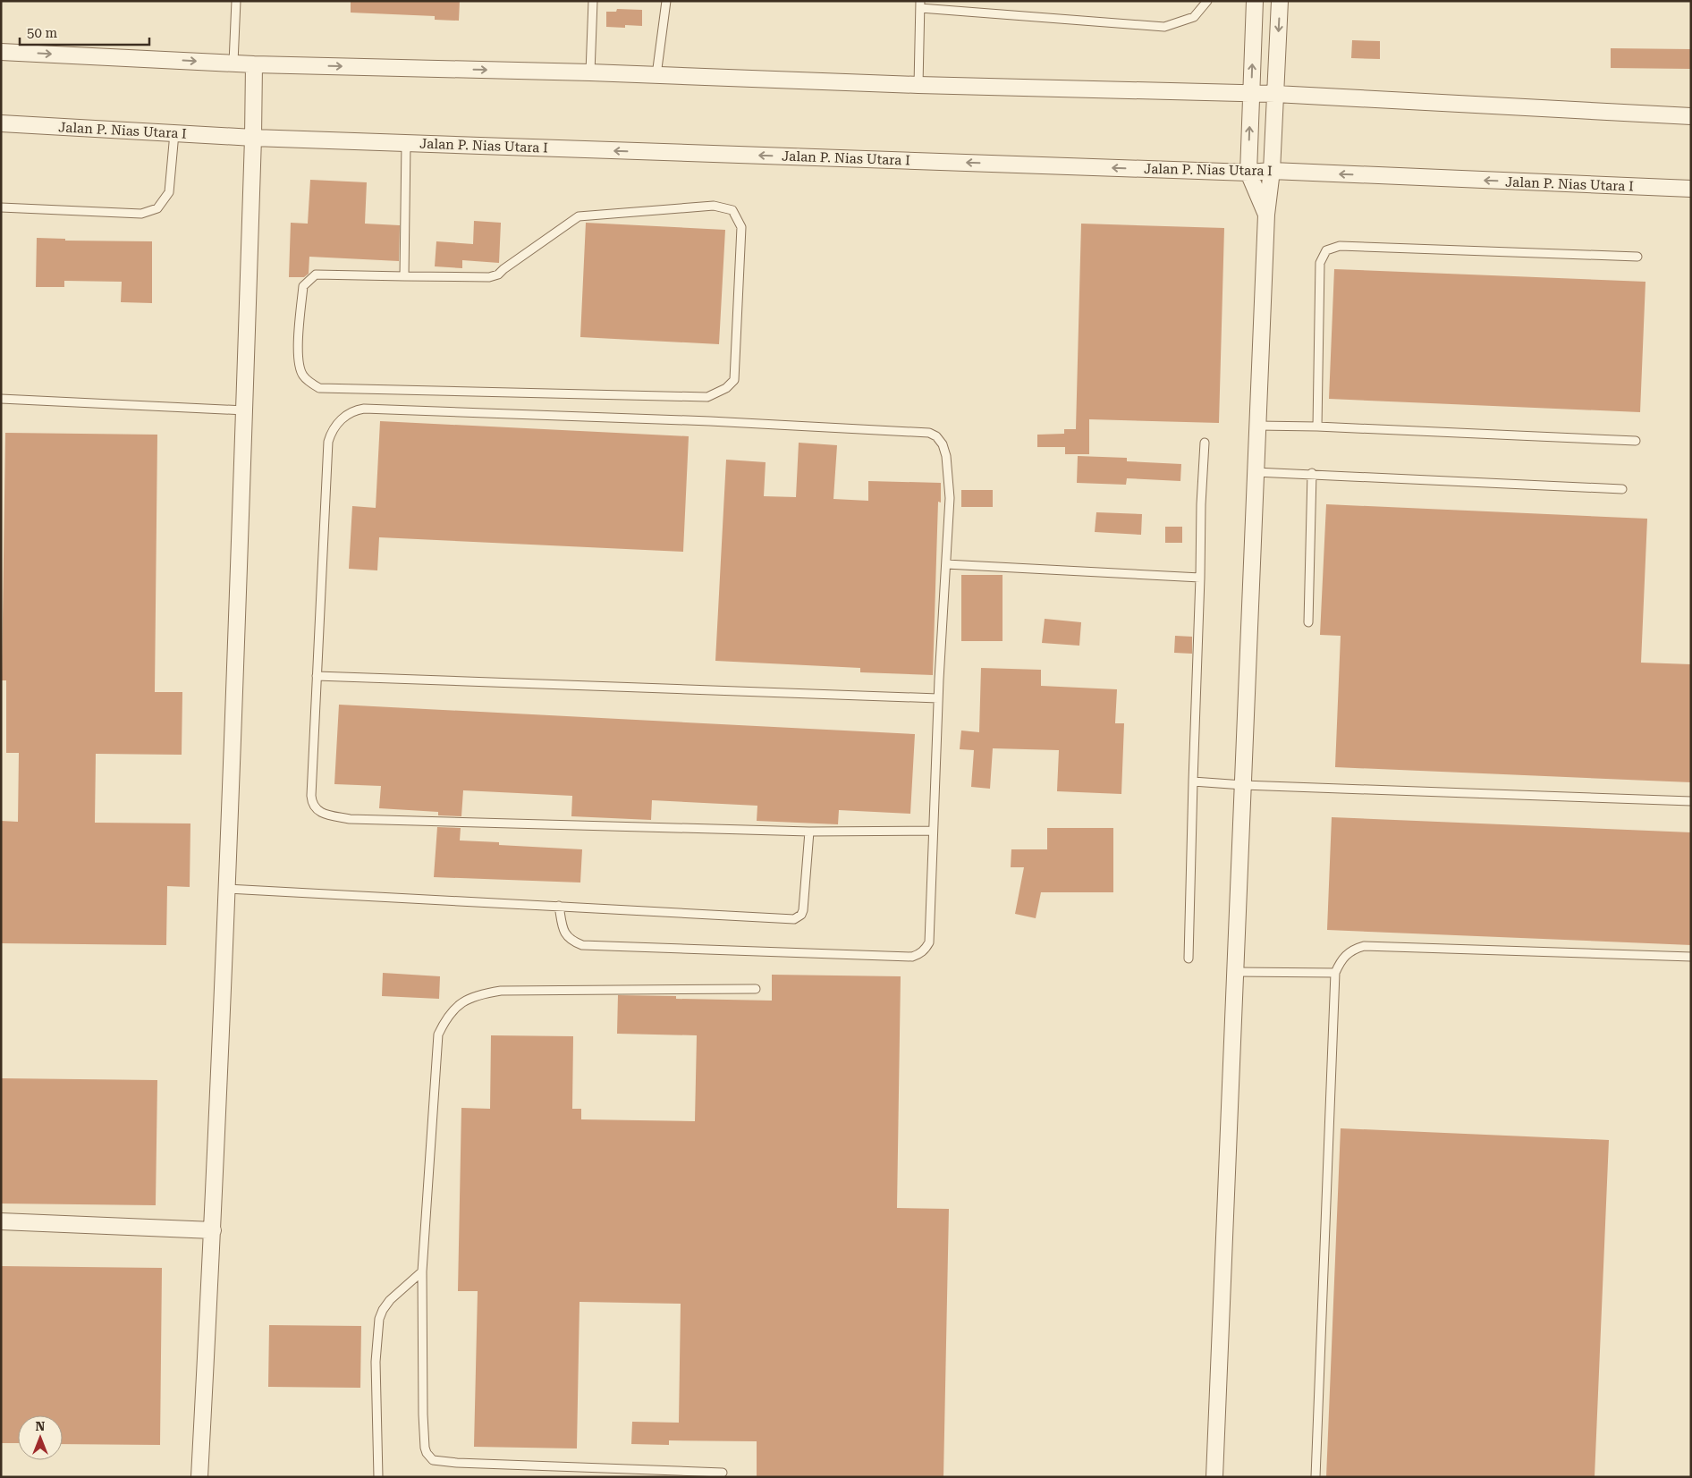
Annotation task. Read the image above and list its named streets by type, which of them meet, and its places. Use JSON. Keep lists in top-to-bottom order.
{
  "streets": {
    "street": ["Jalan P. Nias Utara I"]
  },
  "scale_bar": "50 m",
  "north": "top"
}
